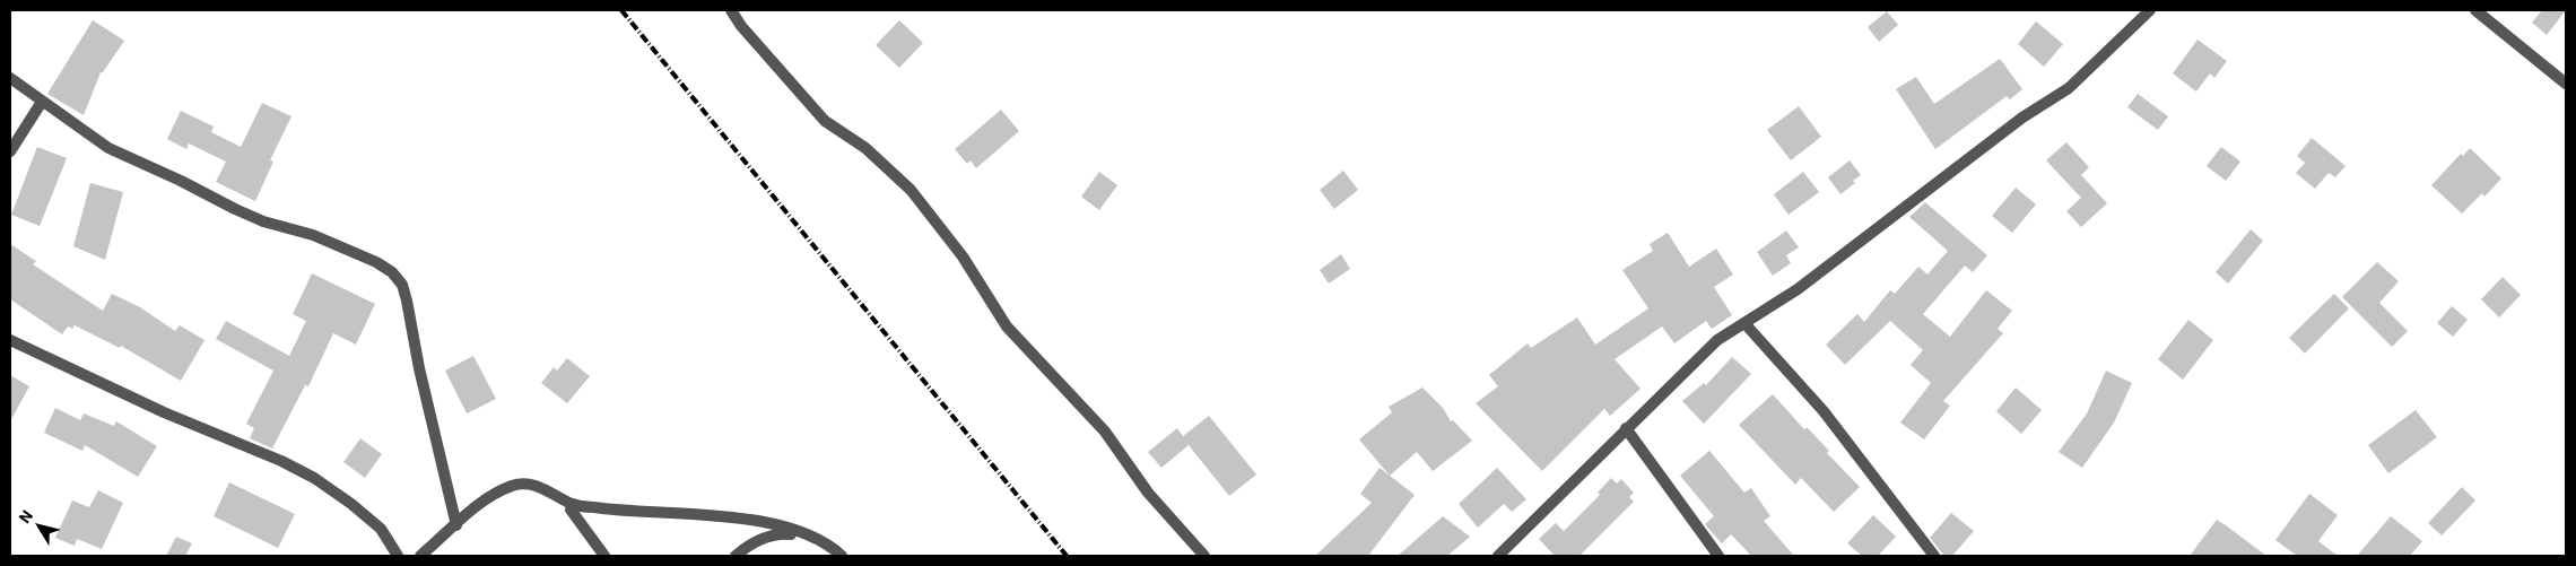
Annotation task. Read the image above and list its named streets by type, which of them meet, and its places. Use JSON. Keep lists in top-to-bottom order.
{
  "north": "top left"
}
